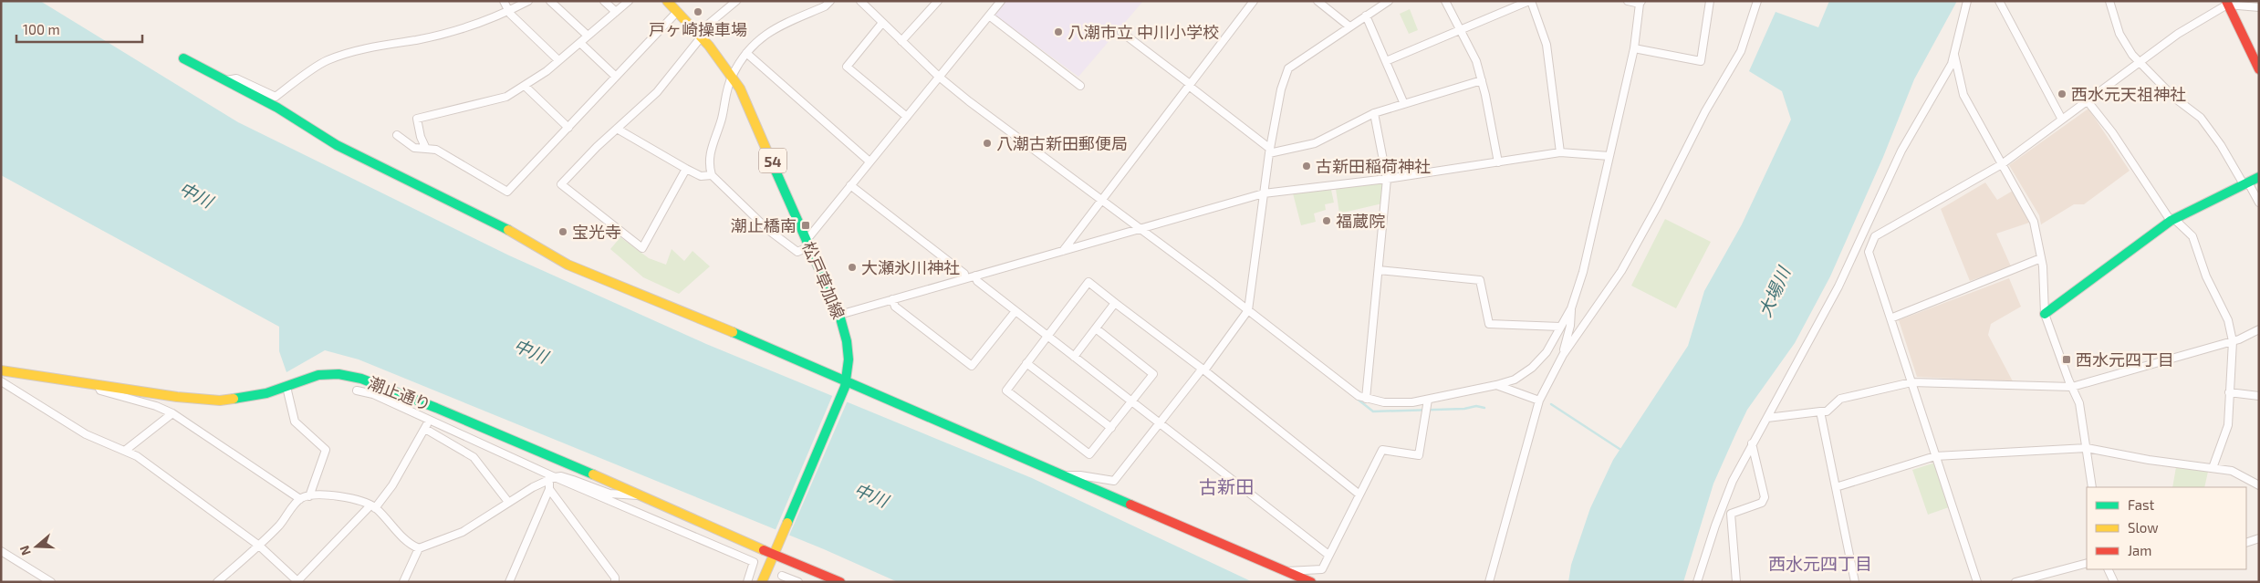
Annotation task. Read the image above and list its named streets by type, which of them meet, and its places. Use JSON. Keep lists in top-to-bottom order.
{
  "streets": {
    "street": ["54", "松戸草加線", "潮止通り"]
  },
  "crossings": [
    ["松戸草加線", "潮止通り"]
  ],
  "districts": ["古新田", "西水元四丁目"],
  "water": ["中川", "大場川"],
  "places": {
    "other": [
      "戸ヶ崎操車場",
      "八潮市立 中川小学校",
      "西水元天祖神社",
      "八潮古新田郵便局",
      "古新田稲荷神社",
      "福蔵院",
      "宝光寺",
      "大瀬氷川神社"
    ],
    "transit": ["潮止橋南", "西水元四丁目"]
  },
  "legend": ["Fast", "Slow", "Jam"],
  "scale_bar": "100 m",
  "north": "left"
}
